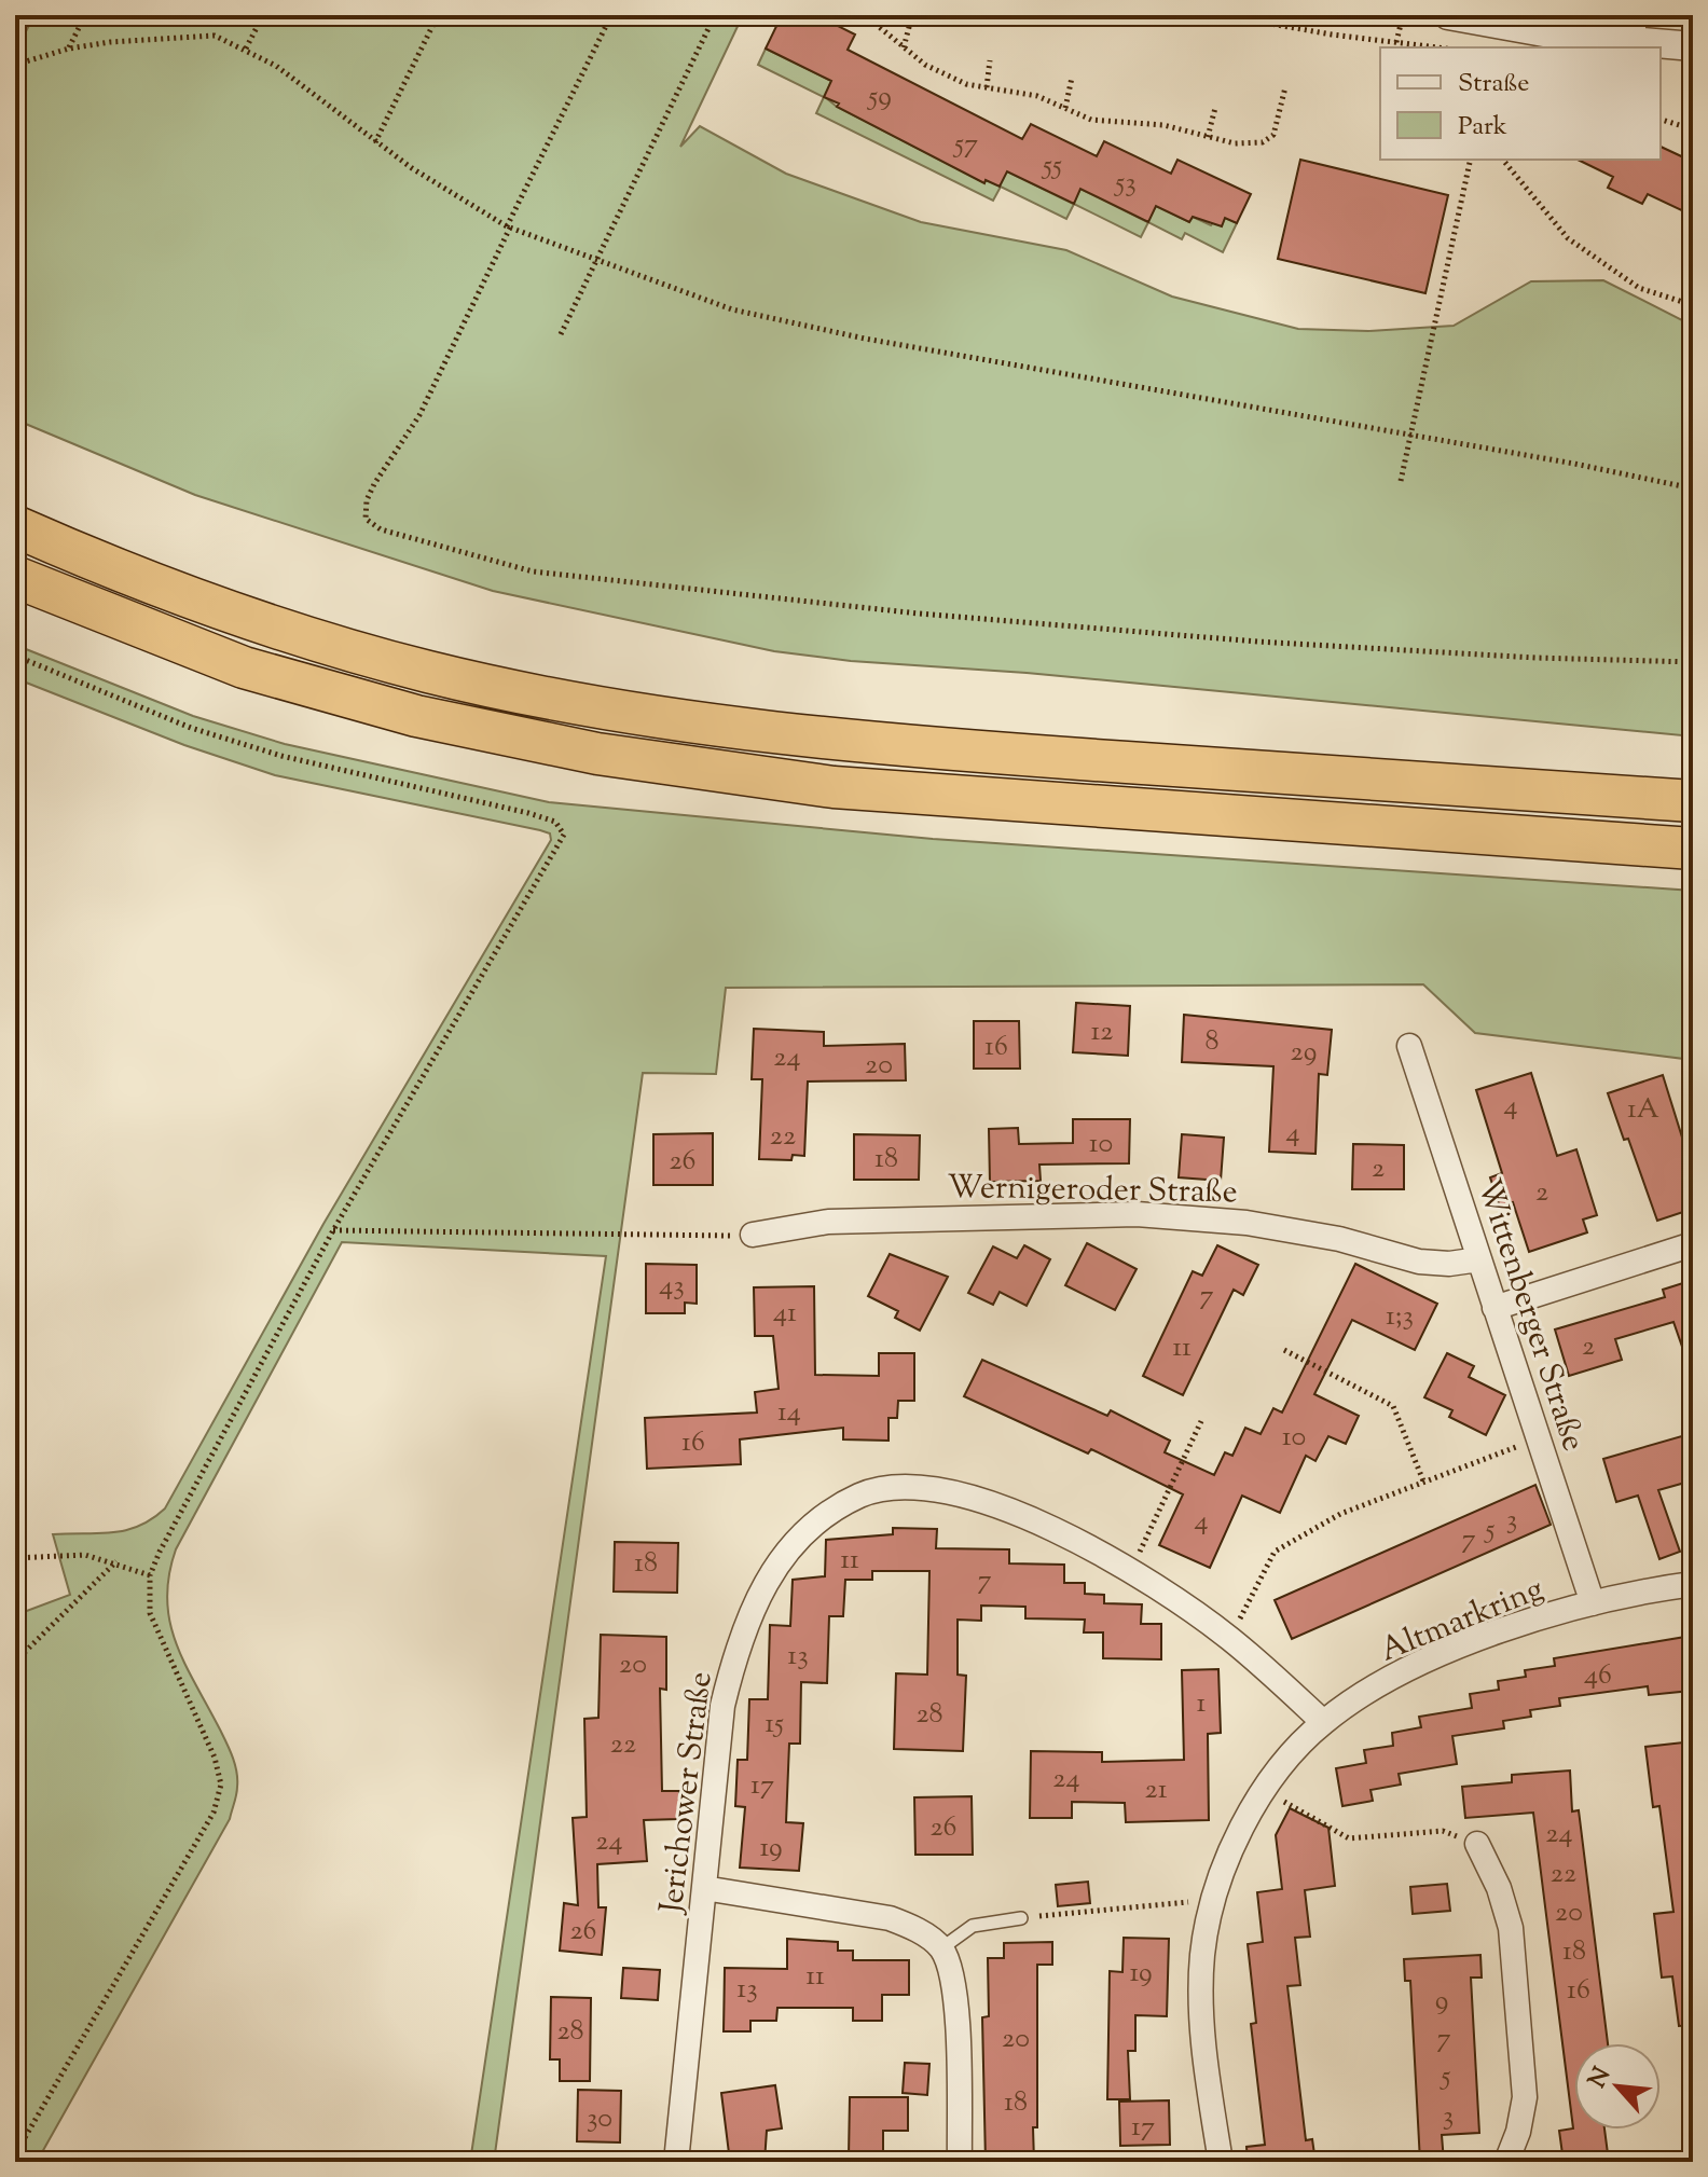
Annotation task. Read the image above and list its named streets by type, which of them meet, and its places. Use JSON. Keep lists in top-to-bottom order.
{
  "streets": {
    "street": [
      "Wernigeroder Straße",
      "Wittenberger Straße",
      "Altmarkring",
      "Jerichower Straße"
    ]
  },
  "crossings": [
    ["Wernigeroder Straße", "Wittenberger Straße"],
    ["Wittenberger Straße", "Altmarkring"],
    ["Altmarkring", "Jerichower Straße"]
  ],
  "house_numbers": [
    "59",
    "57",
    "55",
    "53",
    "12",
    "8",
    "16",
    "29",
    "24",
    "20",
    "4",
    "1A",
    "4",
    "22",
    "10",
    "18",
    "26",
    "2",
    "2",
    "43",
    "7",
    "41",
    "1;3",
    "2",
    "11",
    "14",
    "10",
    "16",
    "3",
    "4",
    "5",
    "7",
    "11",
    "18",
    "7",
    "13",
    "20",
    "46",
    "1",
    "28",
    "15",
    "22",
    "24",
    "17",
    "21",
    "26",
    "24",
    "24",
    "19",
    "22",
    "20",
    "26",
    "18",
    "19",
    "11",
    "13",
    "16",
    "9",
    "28",
    "20",
    "7",
    "5",
    "18",
    "3",
    "30",
    "17"
  ],
  "legend": ["Straße", "Park"],
  "north": "top left"
}
